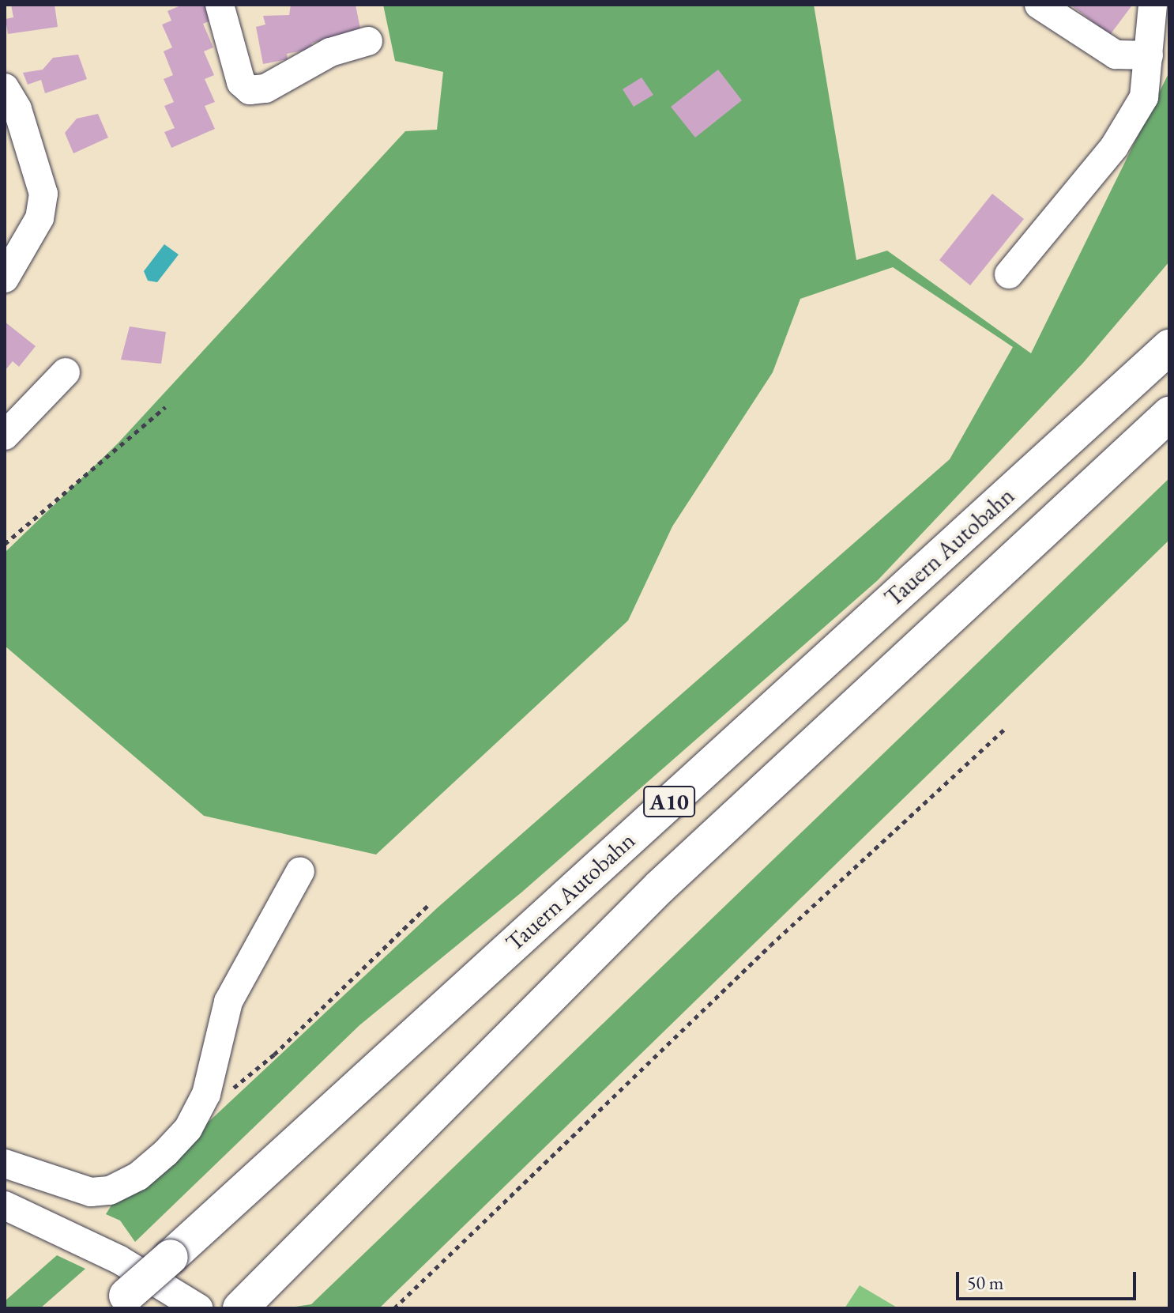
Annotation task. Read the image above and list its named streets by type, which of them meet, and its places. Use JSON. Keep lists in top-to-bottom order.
{
  "streets": {
    "highway": ["Tauern Autobahn", "A10"]
  },
  "scale_bar": "50 m"
}
